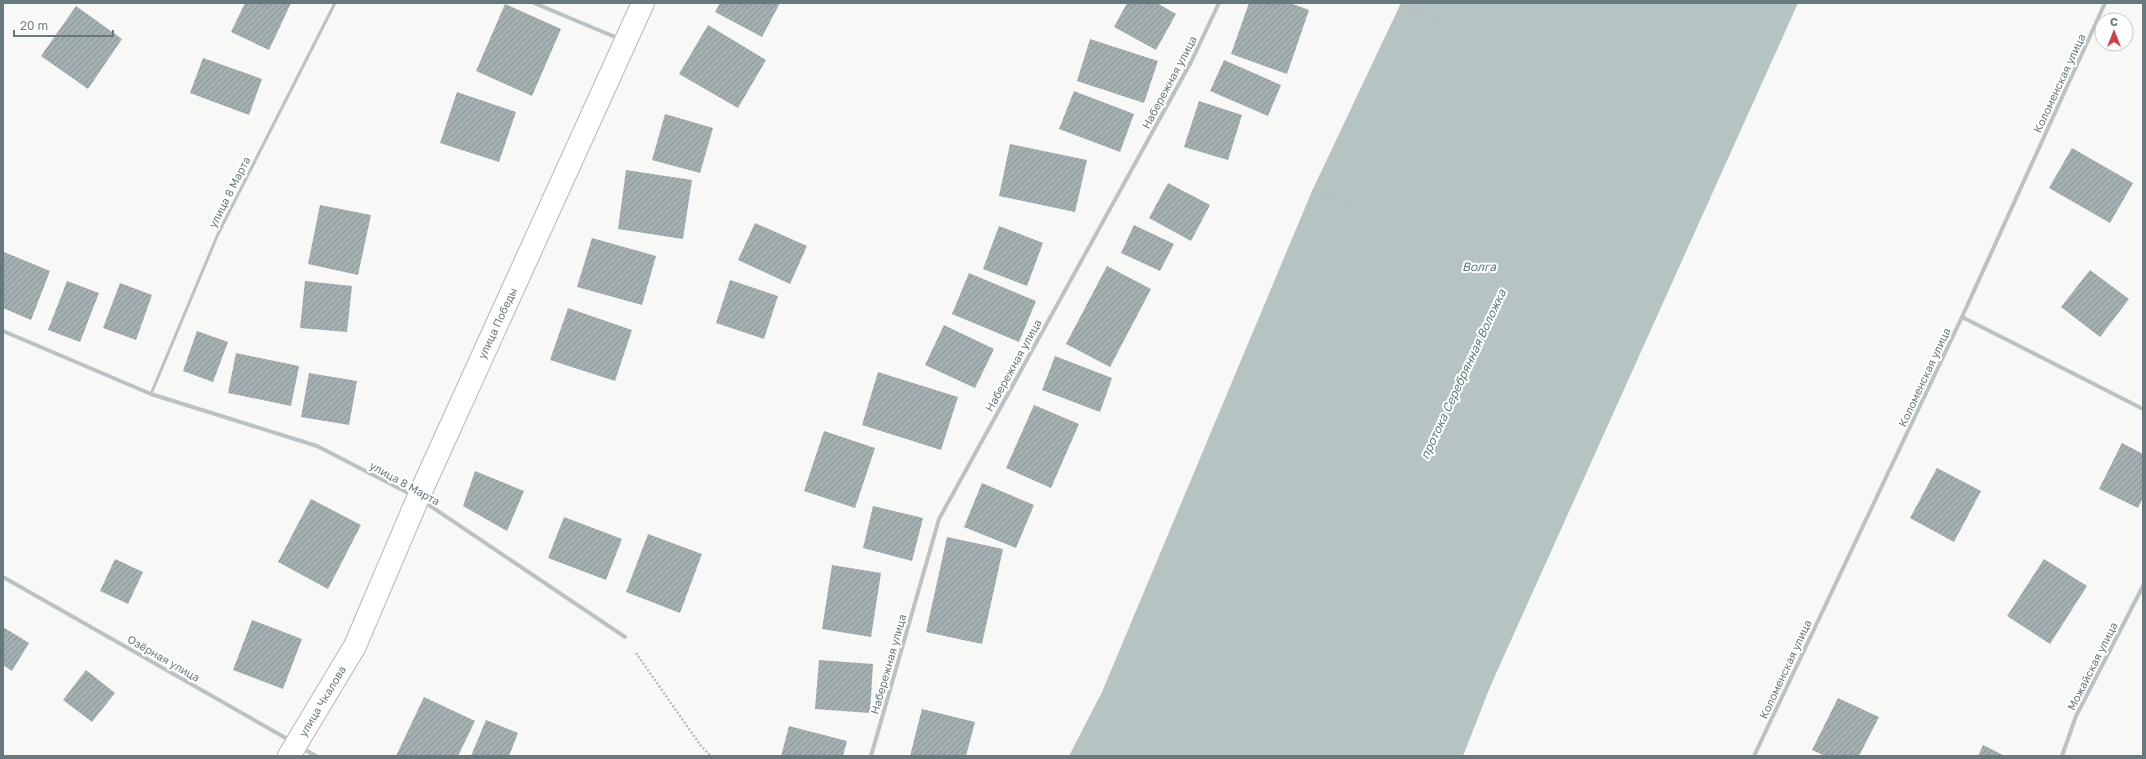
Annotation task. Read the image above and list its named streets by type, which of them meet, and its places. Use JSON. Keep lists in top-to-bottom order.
{
  "streets": {
    "main road": ["улица Победы", "улица Чкалова"],
    "street": [
      "Набережная улица",
      "Коломенская улица",
      "улица 8 Марта",
      "Озёрная улица",
      "Можайская улица"
    ]
  },
  "crossings": [
    ["улица 8 Марта", "улица Победы"],
    ["улица Победы", "улица Чкалова"],
    ["Озёрная улица", "улица Чкалова"]
  ],
  "water": ["Волга", "протока Серебрянная Воложка"],
  "scale_bar": "20 m",
  "north": "top"
}
